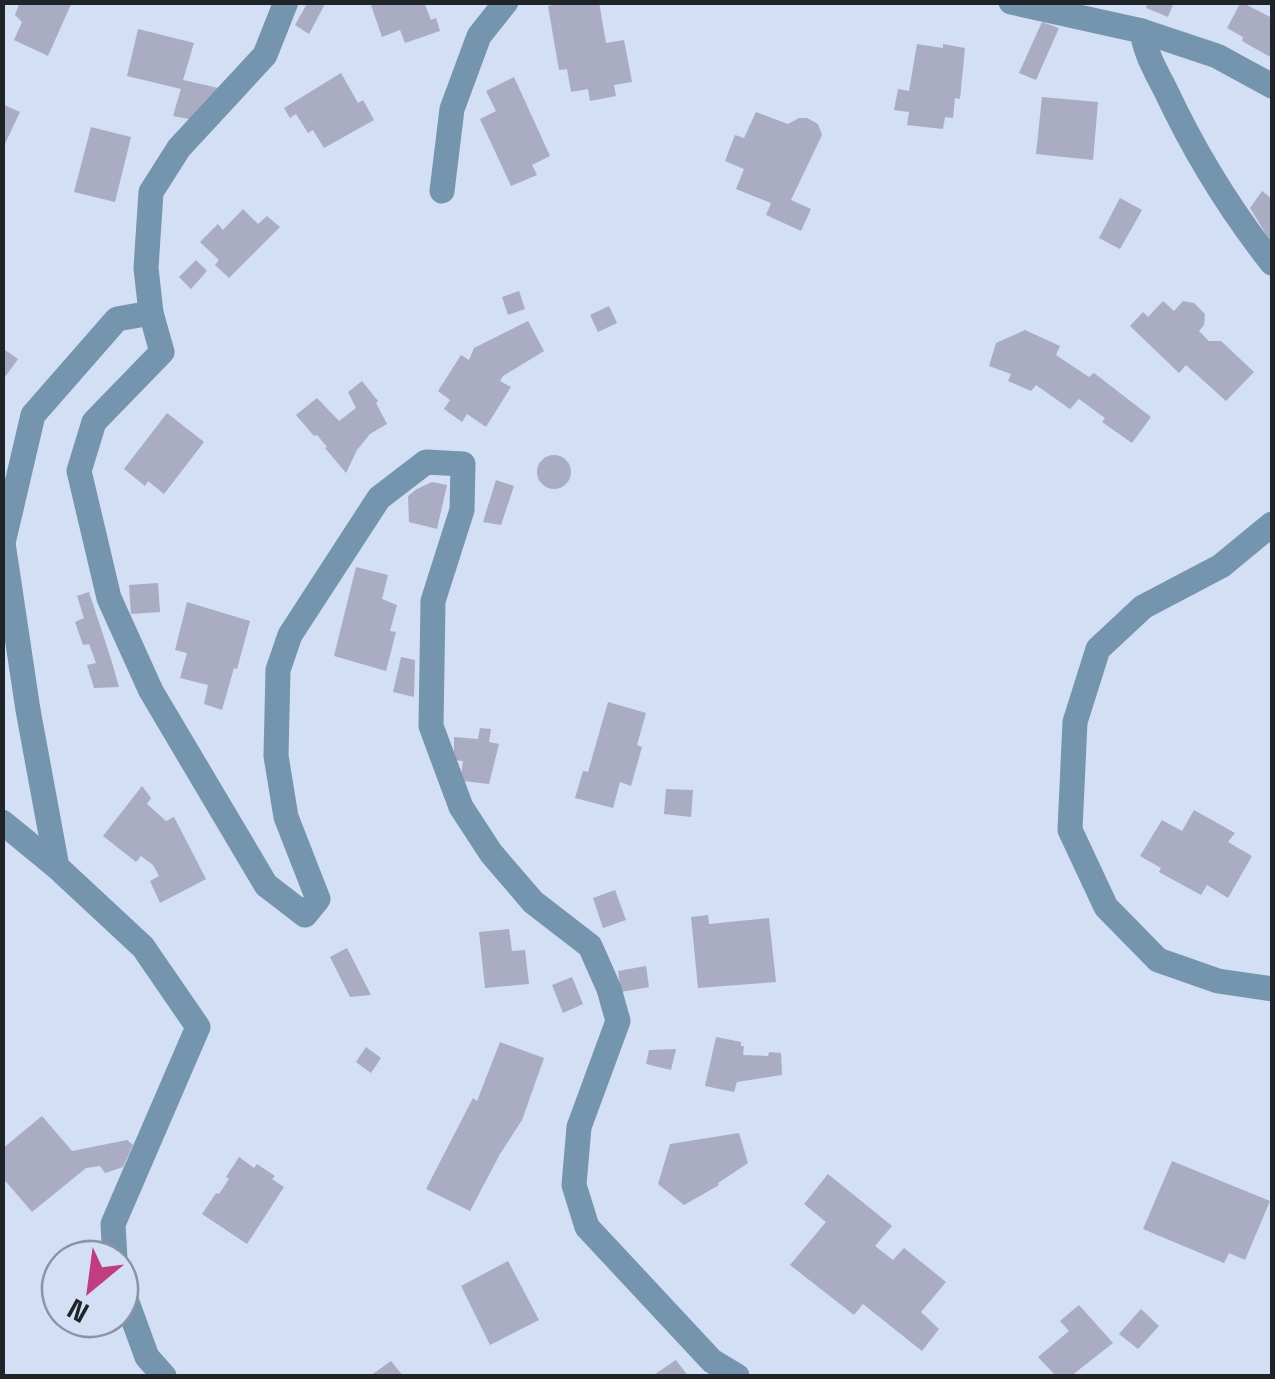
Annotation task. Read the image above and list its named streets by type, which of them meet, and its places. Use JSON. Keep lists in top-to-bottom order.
{
  "north": "bottom left"
}
